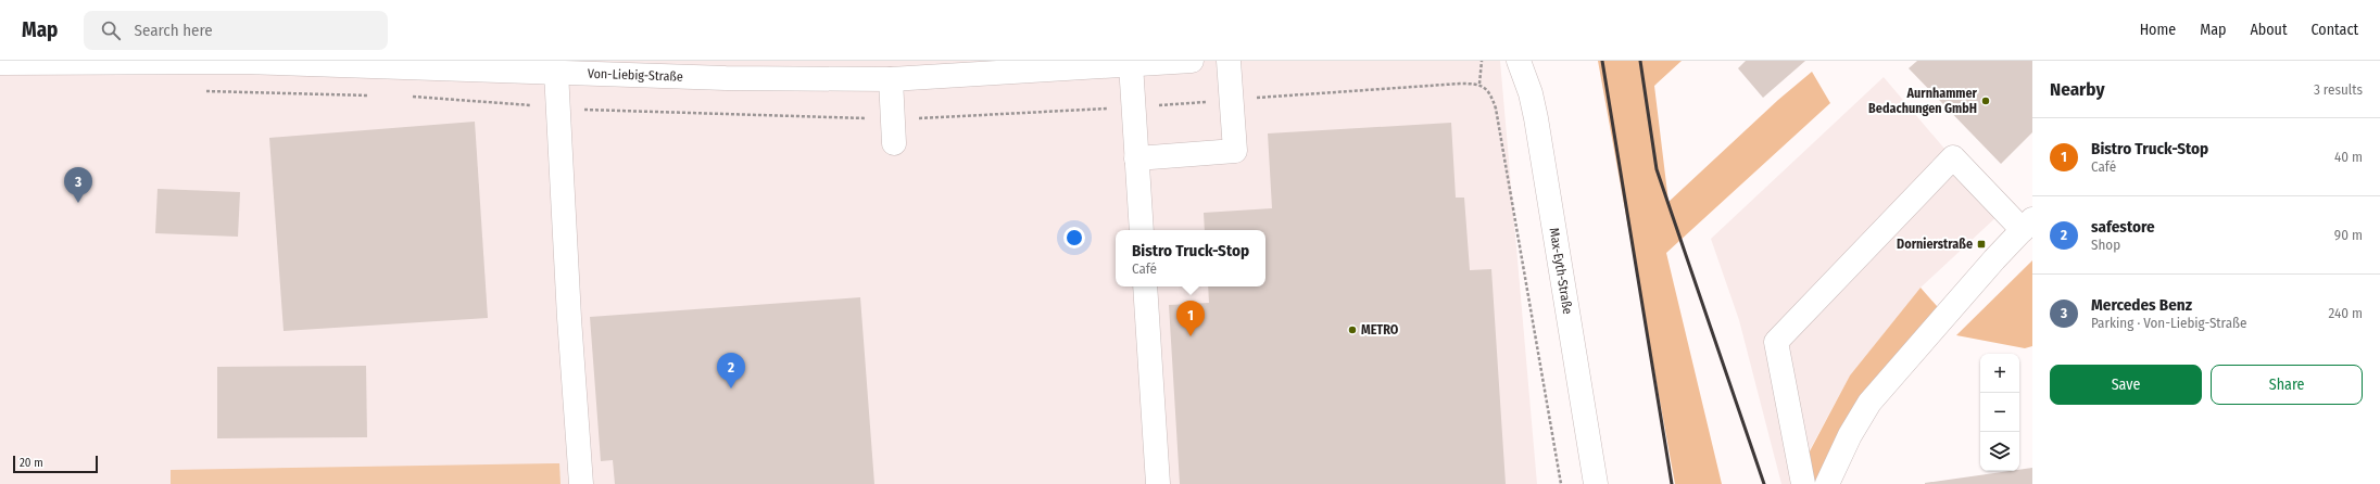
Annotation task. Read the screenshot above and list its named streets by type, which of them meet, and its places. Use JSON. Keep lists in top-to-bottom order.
{
  "streets": {
    "street": ["Von-Liebig-Straße", "Max-Eyth-Straße"]
  },
  "places": {
    "other": ["Aurnhammer Bedachungen GmbH", "METRO"],
    "transit": ["Dornierstraße"]
  },
  "scale_bar": "20 m",
  "page": {
    "header": "Map",
    "search": "Search here",
    "nav": [
      "Home",
      "Map",
      "About",
      "Contact"
    ],
    "heading": ["Nearby", "3 results"],
    "list": [
      {
        "mark": "1",
        "name": "Bistro Truck-Stop",
        "note": "Café",
        "value": "40 m"
      },
      {
        "mark": "2",
        "name": "safestore",
        "note": "Shop",
        "value": "90 m"
      },
      {
        "mark": "3",
        "name": "Mercedes Benz",
        "note": "Parking · Von-Liebig-Straße",
        "value": "240 m"
      }
    ],
    "pins": ["3", "1", "2"],
    "popup": ["Bistro Truck-Stop", "Café"],
    "buttons": ["Save", "Share"],
    "map_buttons": ["+", "−"],
    "scale": "20 m"
  }
}
